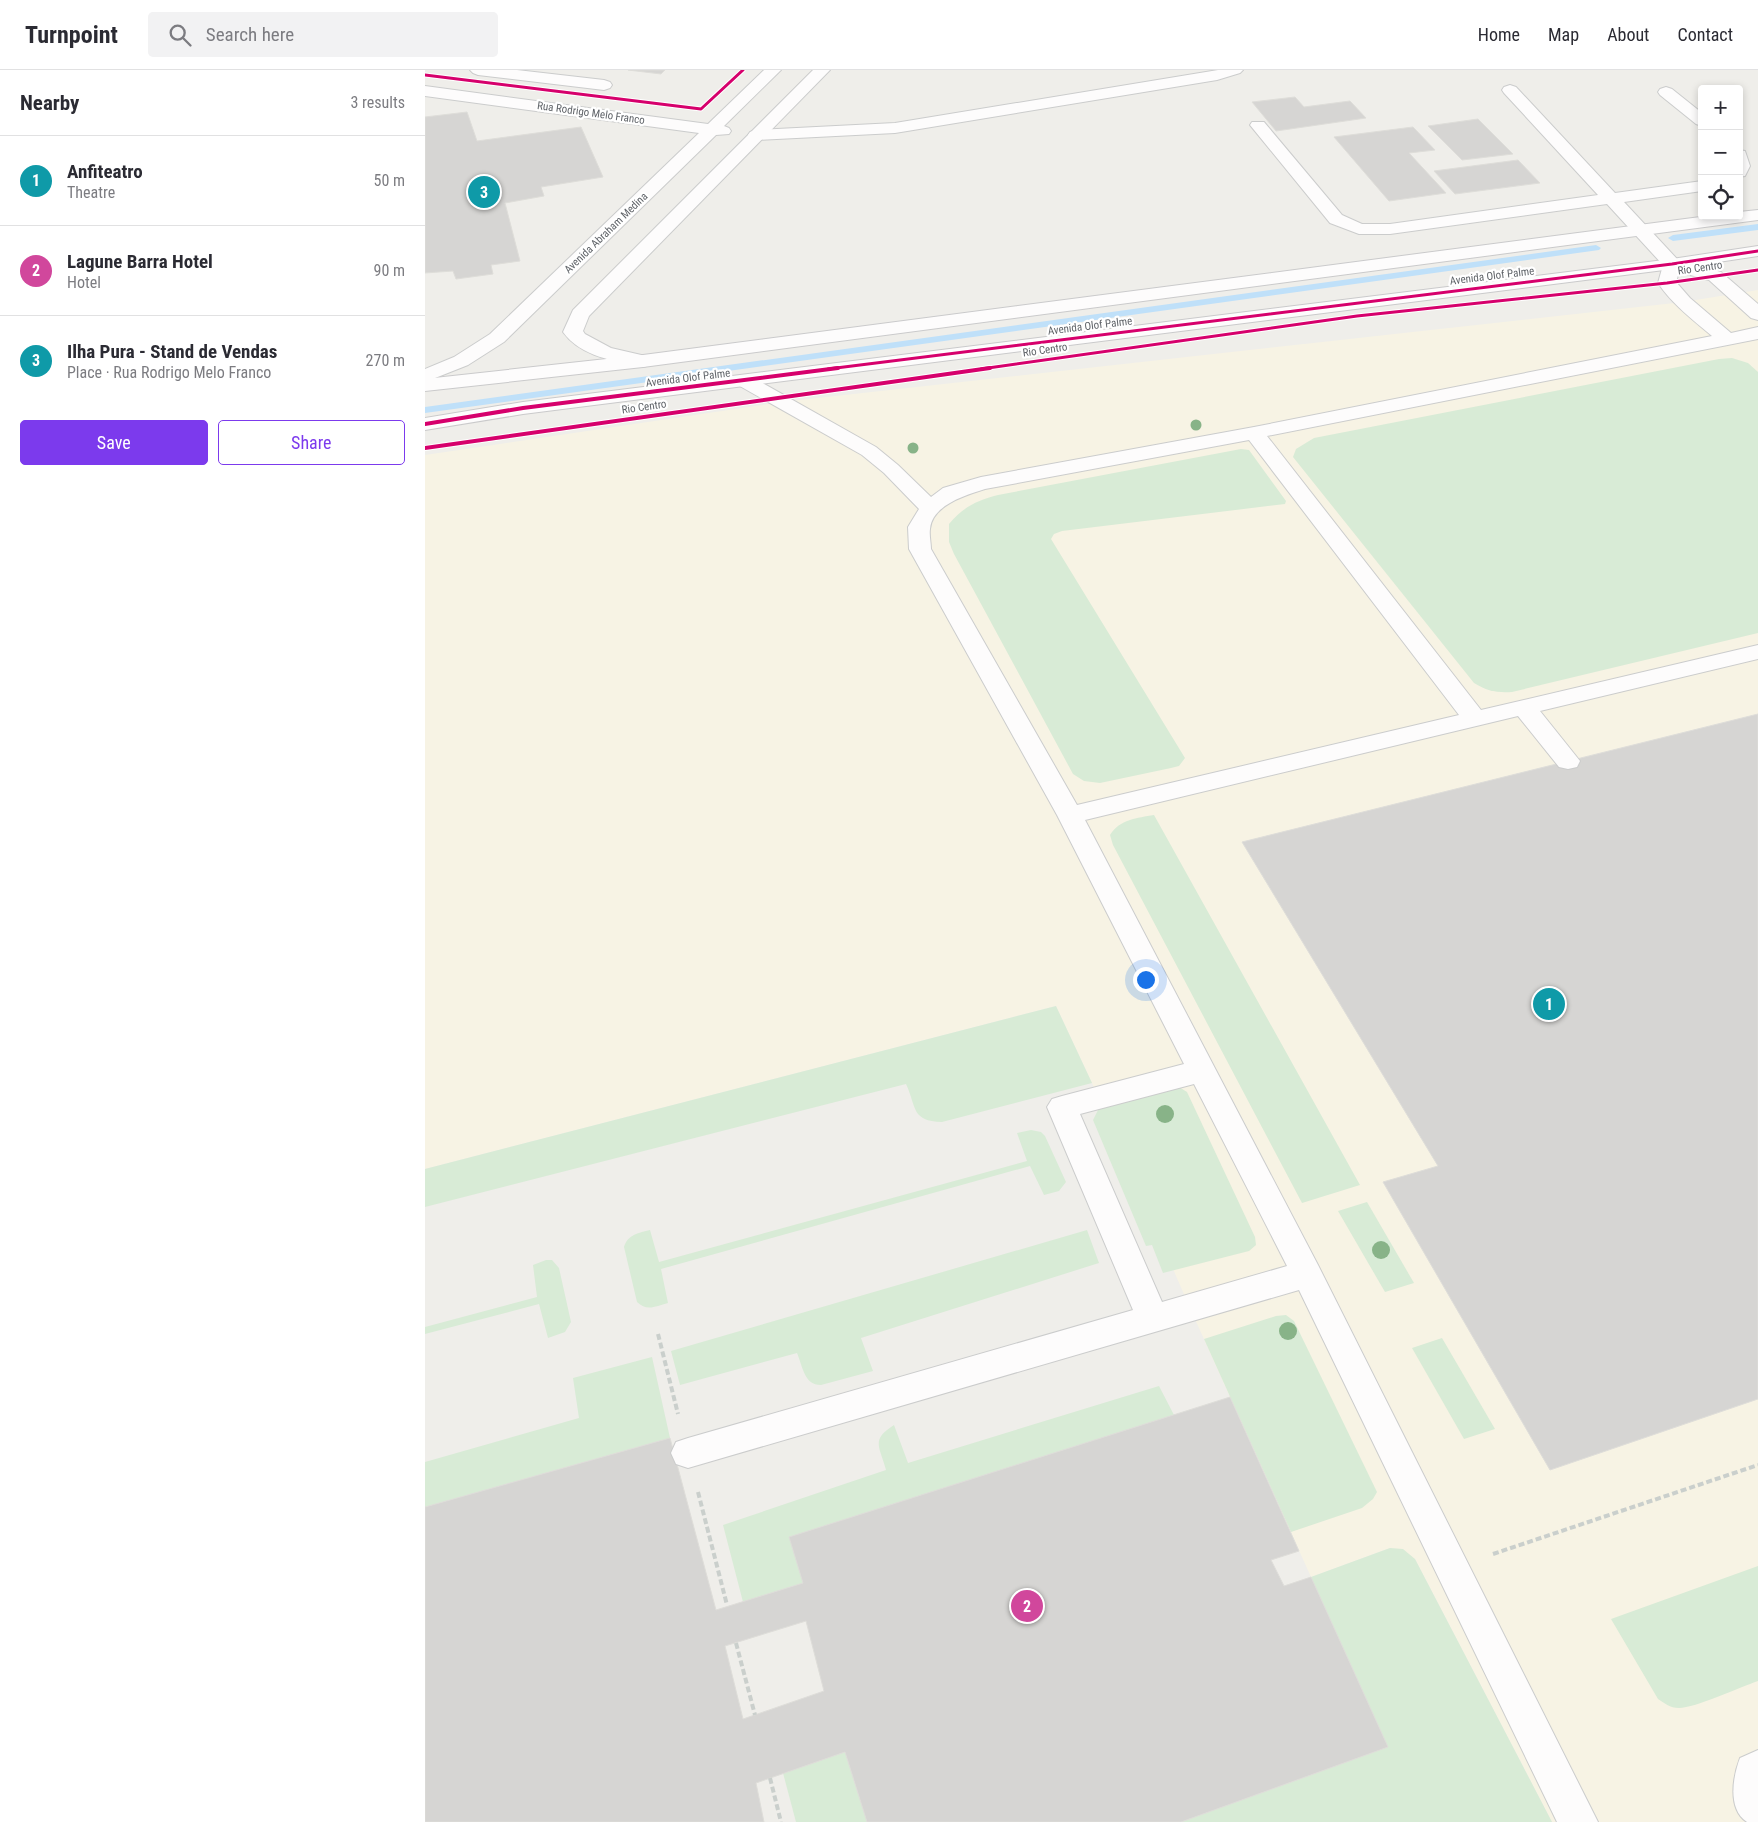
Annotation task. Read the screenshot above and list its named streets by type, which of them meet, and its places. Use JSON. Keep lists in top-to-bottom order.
{
  "streets": {
    "street": ["Rua Rodrigo Melo Franco", "Avenida Abraham Medina", "Avenida Olof Palme"],
    "cycle path": ["Rio Centro"]
  },
  "crossings": [
    ["Rua Rodrigo Melo Franco", "Avenida Abraham Medina"]
  ],
  "page": {
    "header": "Turnpoint",
    "search": "Search here",
    "nav": [
      "Home",
      "Map",
      "About",
      "Contact"
    ],
    "heading": ["Nearby", "3 results"],
    "map_buttons": ["+", "−"],
    "list": [
      {
        "mark": "1",
        "name": "Anfiteatro",
        "note": "Theatre",
        "value": "50 m"
      },
      {
        "mark": "2",
        "name": "Lagune Barra Hotel",
        "note": "Hotel",
        "value": "90 m"
      },
      {
        "mark": "3",
        "name": "Ilha Pura - Stand de Vendas",
        "note": "Place · Rua Rodrigo Melo Franco",
        "value": "270 m"
      }
    ],
    "pins": ["3", "1", "2"],
    "buttons": ["Save", "Share"]
  }
}
